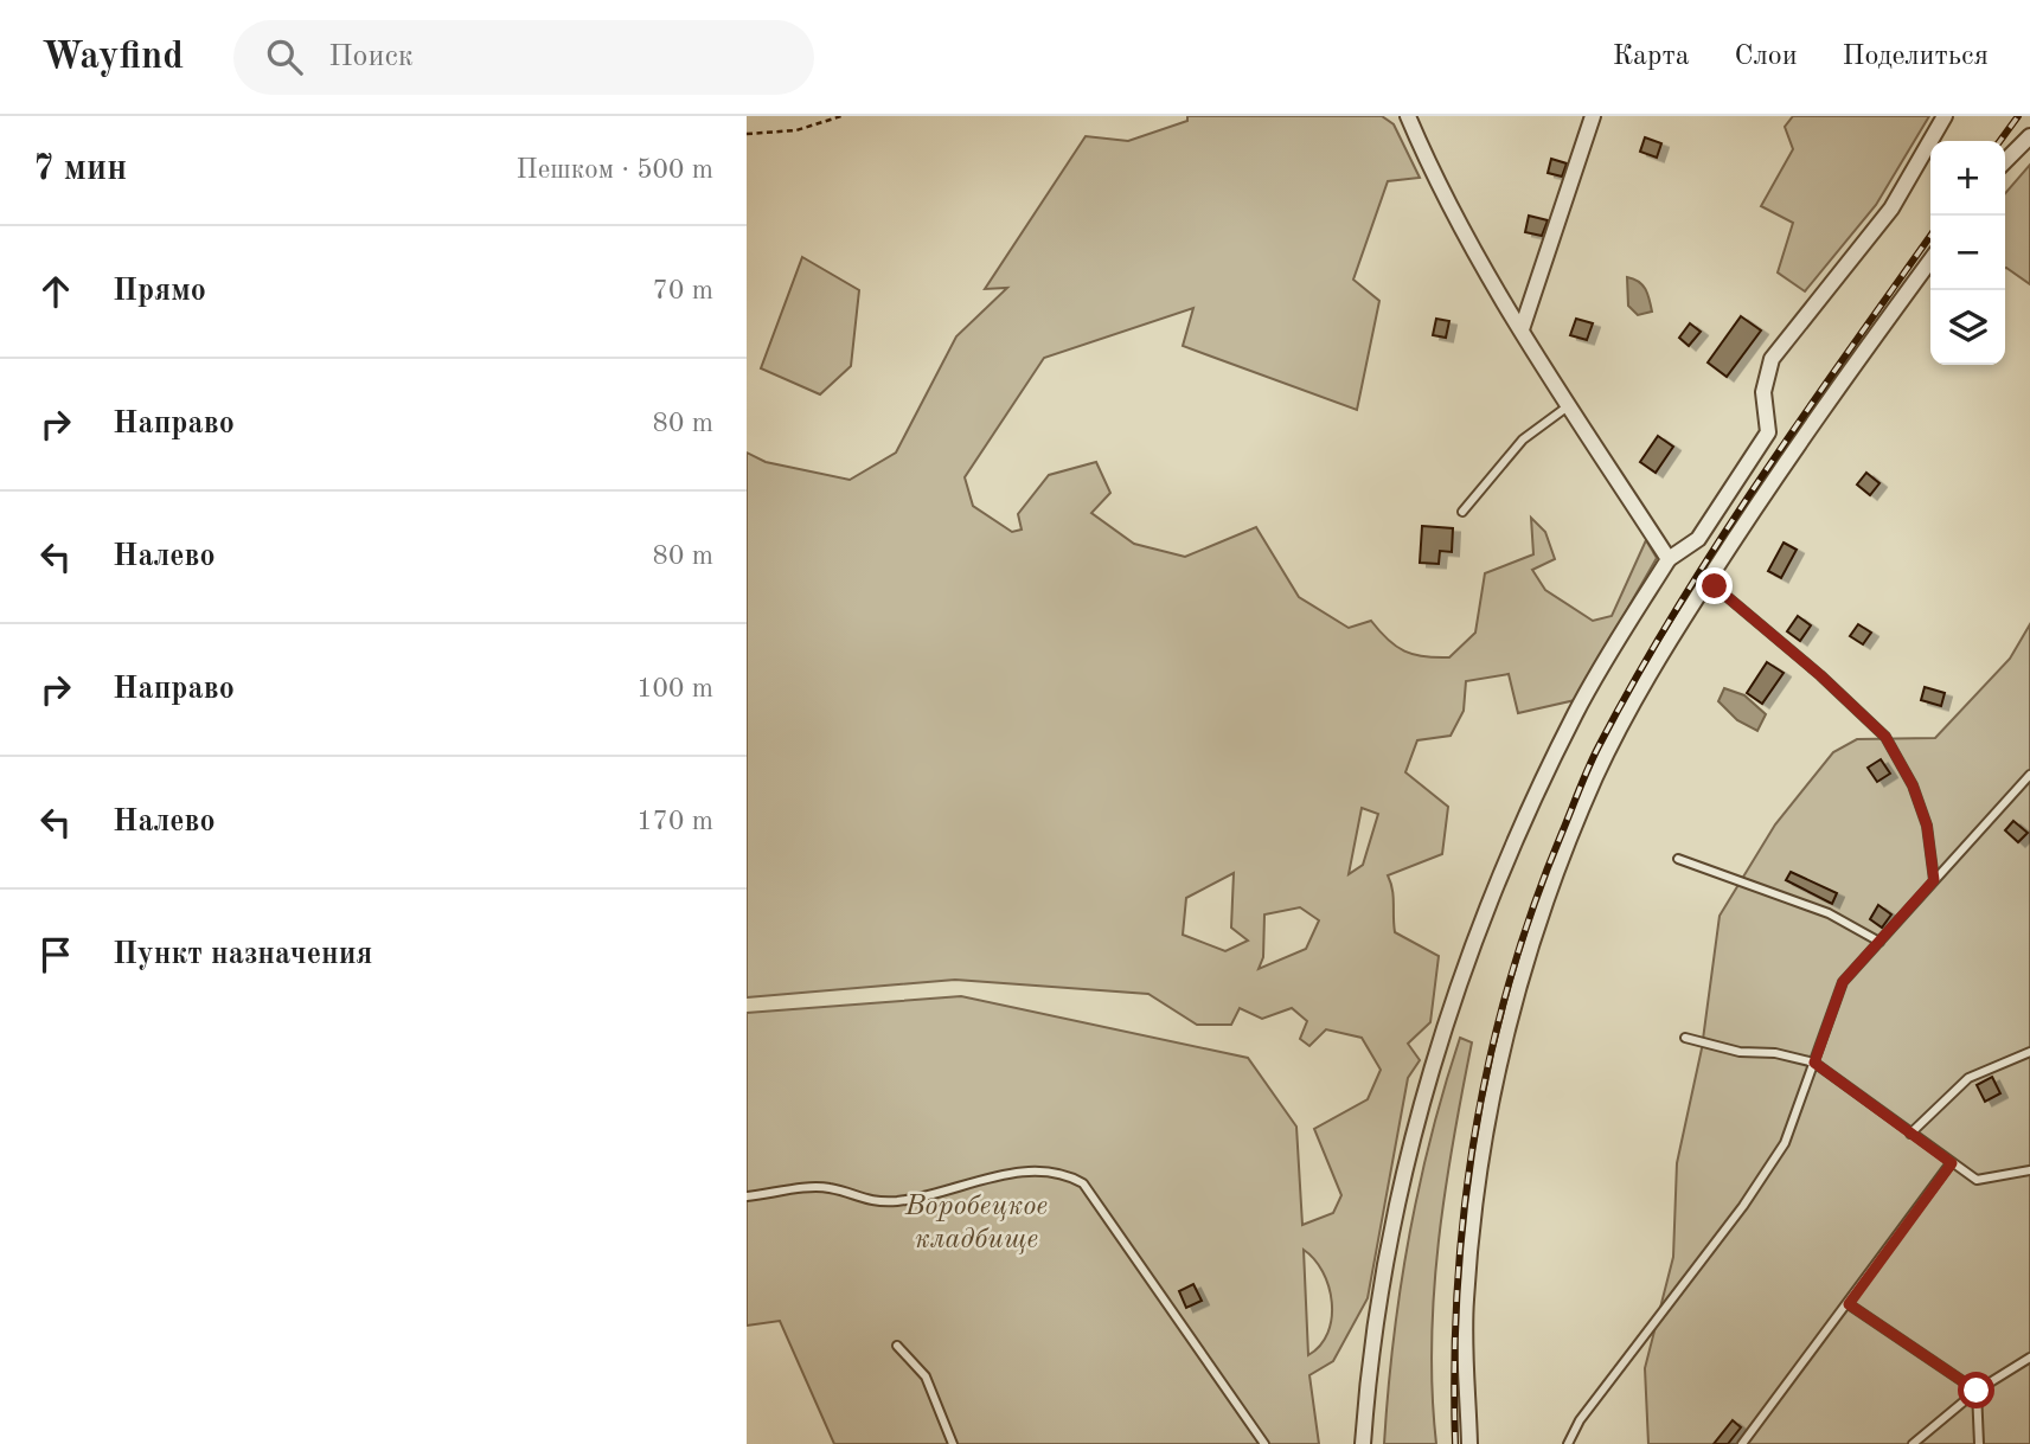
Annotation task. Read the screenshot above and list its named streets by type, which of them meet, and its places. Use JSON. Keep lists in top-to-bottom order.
{
  "parks": ["Воробецкое кладбище"],
  "page": {
    "header": "Wayfind",
    "search": "Поиск",
    "nav": ["Карта", "Слои", "Поделиться"],
    "heading": ["7 мин", "Пешком · 500 m"],
    "map_buttons": ["+", "−"],
    "list": [
      ["Прямо", "70 m"],
      ["Направо", "80 m"],
      ["Налево", "80 m"],
      ["Направо", "100 m"],
      ["Налево", "170 m"],
      "Пункт назначения"
    ]
  }
}
